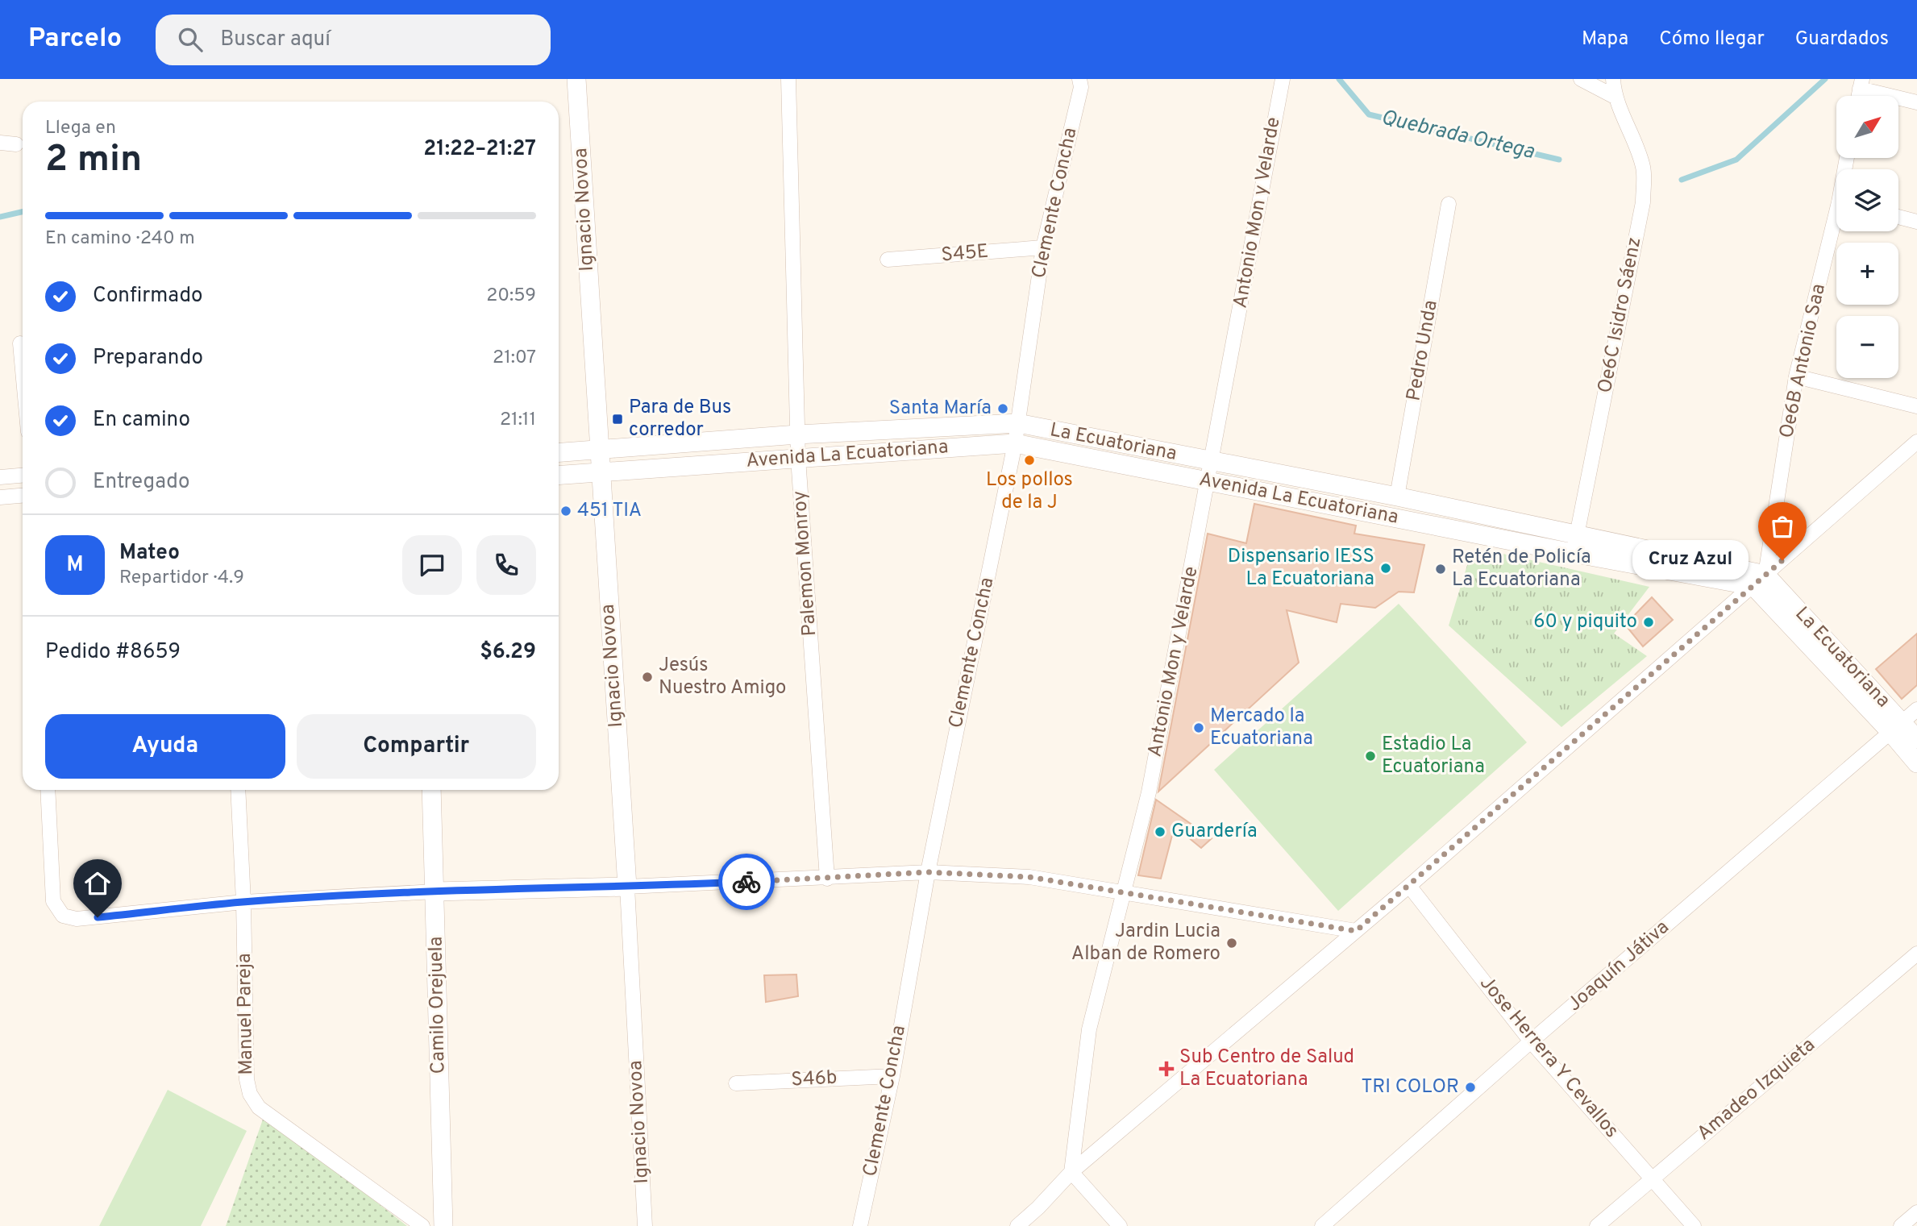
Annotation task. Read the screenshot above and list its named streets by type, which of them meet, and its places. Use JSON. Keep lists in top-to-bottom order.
{
  "streets": {
    "street": [
      "Clemente Concha",
      "Ignacio Novoa",
      "Antonio Mon y Velarde",
      "S45E",
      "Oe6C Isidro Sáenz",
      "Pedro Unda",
      "Oe6B Antonio Saa",
      "La Ecuatoriana",
      "Avenida La Ecuatoriana",
      "Palemon Monroy",
      "Joaquín Játiva",
      "Camilo Orejuela",
      "Manuel Pareja",
      "Jose Herrera Y Cevallos",
      "S46b",
      "Amadeo Izquieta"
    ]
  },
  "crossings": [
    ["Clemente Concha", "S45E"],
    ["Clemente Concha", "La Ecuatoriana"],
    ["Clemente Concha", "Avenida La Ecuatoriana"],
    ["Clemente Concha", "S46b"],
    ["Ignacio Novoa", "La Ecuatoriana"],
    ["Ignacio Novoa", "Avenida La Ecuatoriana"],
    ["Antonio Mon y Velarde", "La Ecuatoriana"],
    ["Antonio Mon y Velarde", "Avenida La Ecuatoriana"],
    ["Oe6C Isidro Sáenz", "La Ecuatoriana"],
    ["Oe6C Isidro Sáenz", "Avenida La Ecuatoriana"],
    ["Pedro Unda", "La Ecuatoriana"],
    ["Oe6B Antonio Saa", "Avenida La Ecuatoriana"],
    ["La Ecuatoriana", "Avenida La Ecuatoriana"],
    ["La Ecuatoriana", "Palemon Monroy"],
    ["La Ecuatoriana", "Joaquín Játiva"],
    ["Avenida La Ecuatoriana", "Palemon Monroy"],
    ["Joaquín Játiva", "Jose Herrera Y Cevallos"],
    ["Jose Herrera Y Cevallos", "Amadeo Izquieta"]
  ],
  "water": ["Quebrada Ortega"],
  "places": {
    "other": [
      "Santa María",
      "Los pollos de la J",
      "451 TIA",
      "Cruz Azul",
      "Dispensario IESS La Ecuatoriana",
      "Retén de Policía La Ecuatoriana",
      "60 y piquito",
      "Jesús Nuestro Amigo",
      "Mercado la Ecuatoriana",
      "Estadio La Ecuatoriana",
      "Guardería",
      "Jardin Lucia Alban de Romero",
      "TRI COLOR"
    ],
    "transit": ["Para de Bus corredor"],
    "health": ["Sub Centro de Salud La Ecuatoriana"]
  },
  "north": "top right",
  "page": {
    "header": "Parcelo",
    "search": "Buscar aquí",
    "nav": ["Mapa", "Cómo llegar", "Guardados"],
    "map_buttons": ["+", "−"],
    "heading": ["2 min", "Llega en", "21:22–21:27"],
    "panel": [
      "Mateo",
      "Repartidor · 4.9",
      "Pedido #8659",
      "$6.29"
    ],
    "bar": "En camino · 240 m",
    "list": [
      ["Confirmado", "20:59"],
      ["Preparando", "21:07"],
      ["En camino", "21:11"],
      "Entregado"
    ],
    "round": "M",
    "bubble": "Cruz Azul",
    "buttons": ["Ayuda", "Compartir"]
  }
}
